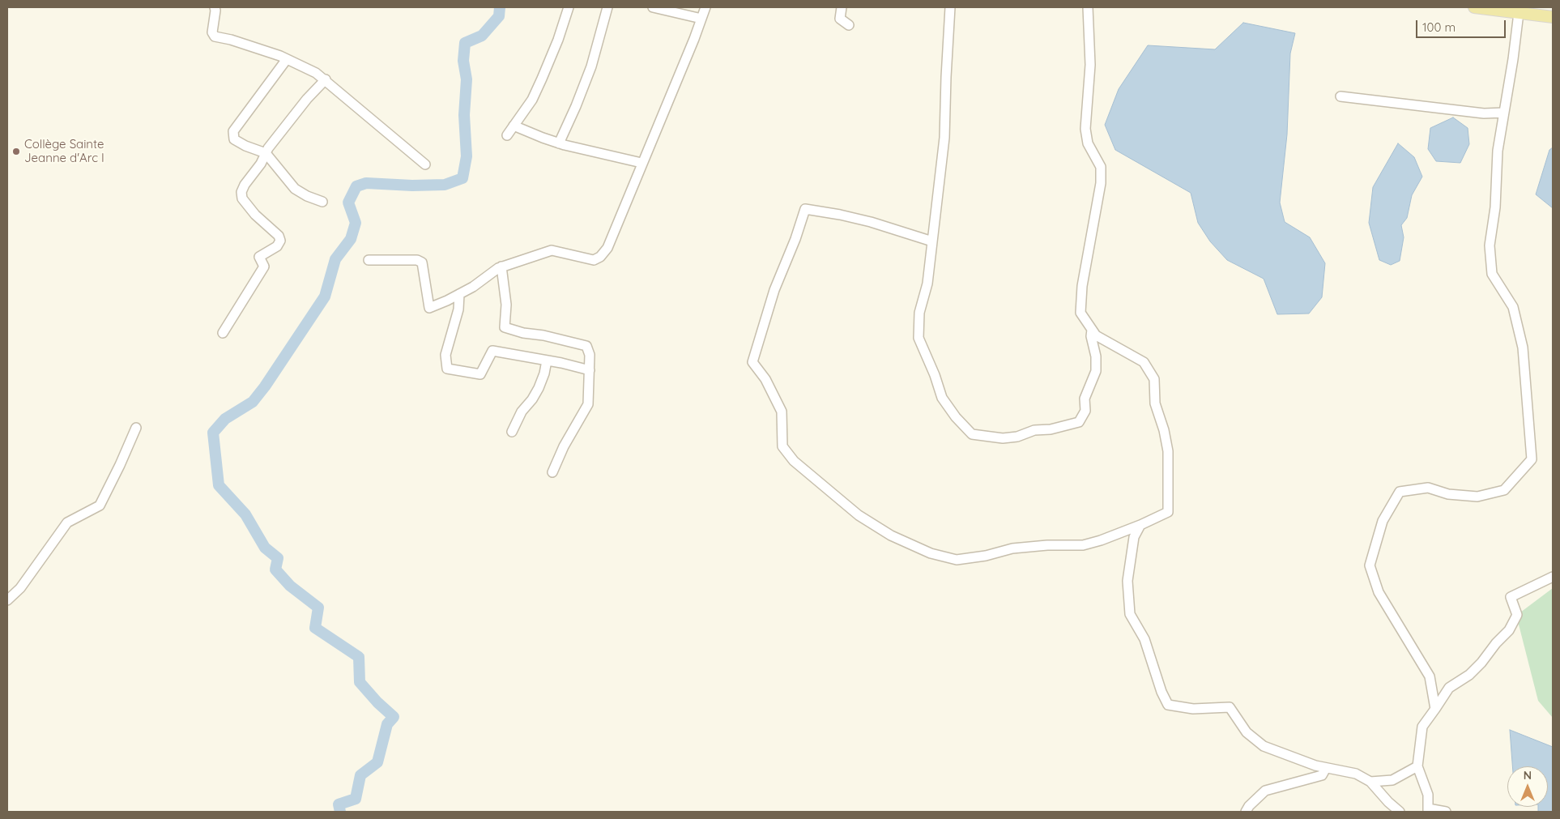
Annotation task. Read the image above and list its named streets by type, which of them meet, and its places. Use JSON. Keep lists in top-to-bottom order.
{
  "places": ["Collège Sainte Jeanne d'Arc I"],
  "scale_bar": "100 m",
  "north": "top"
}
